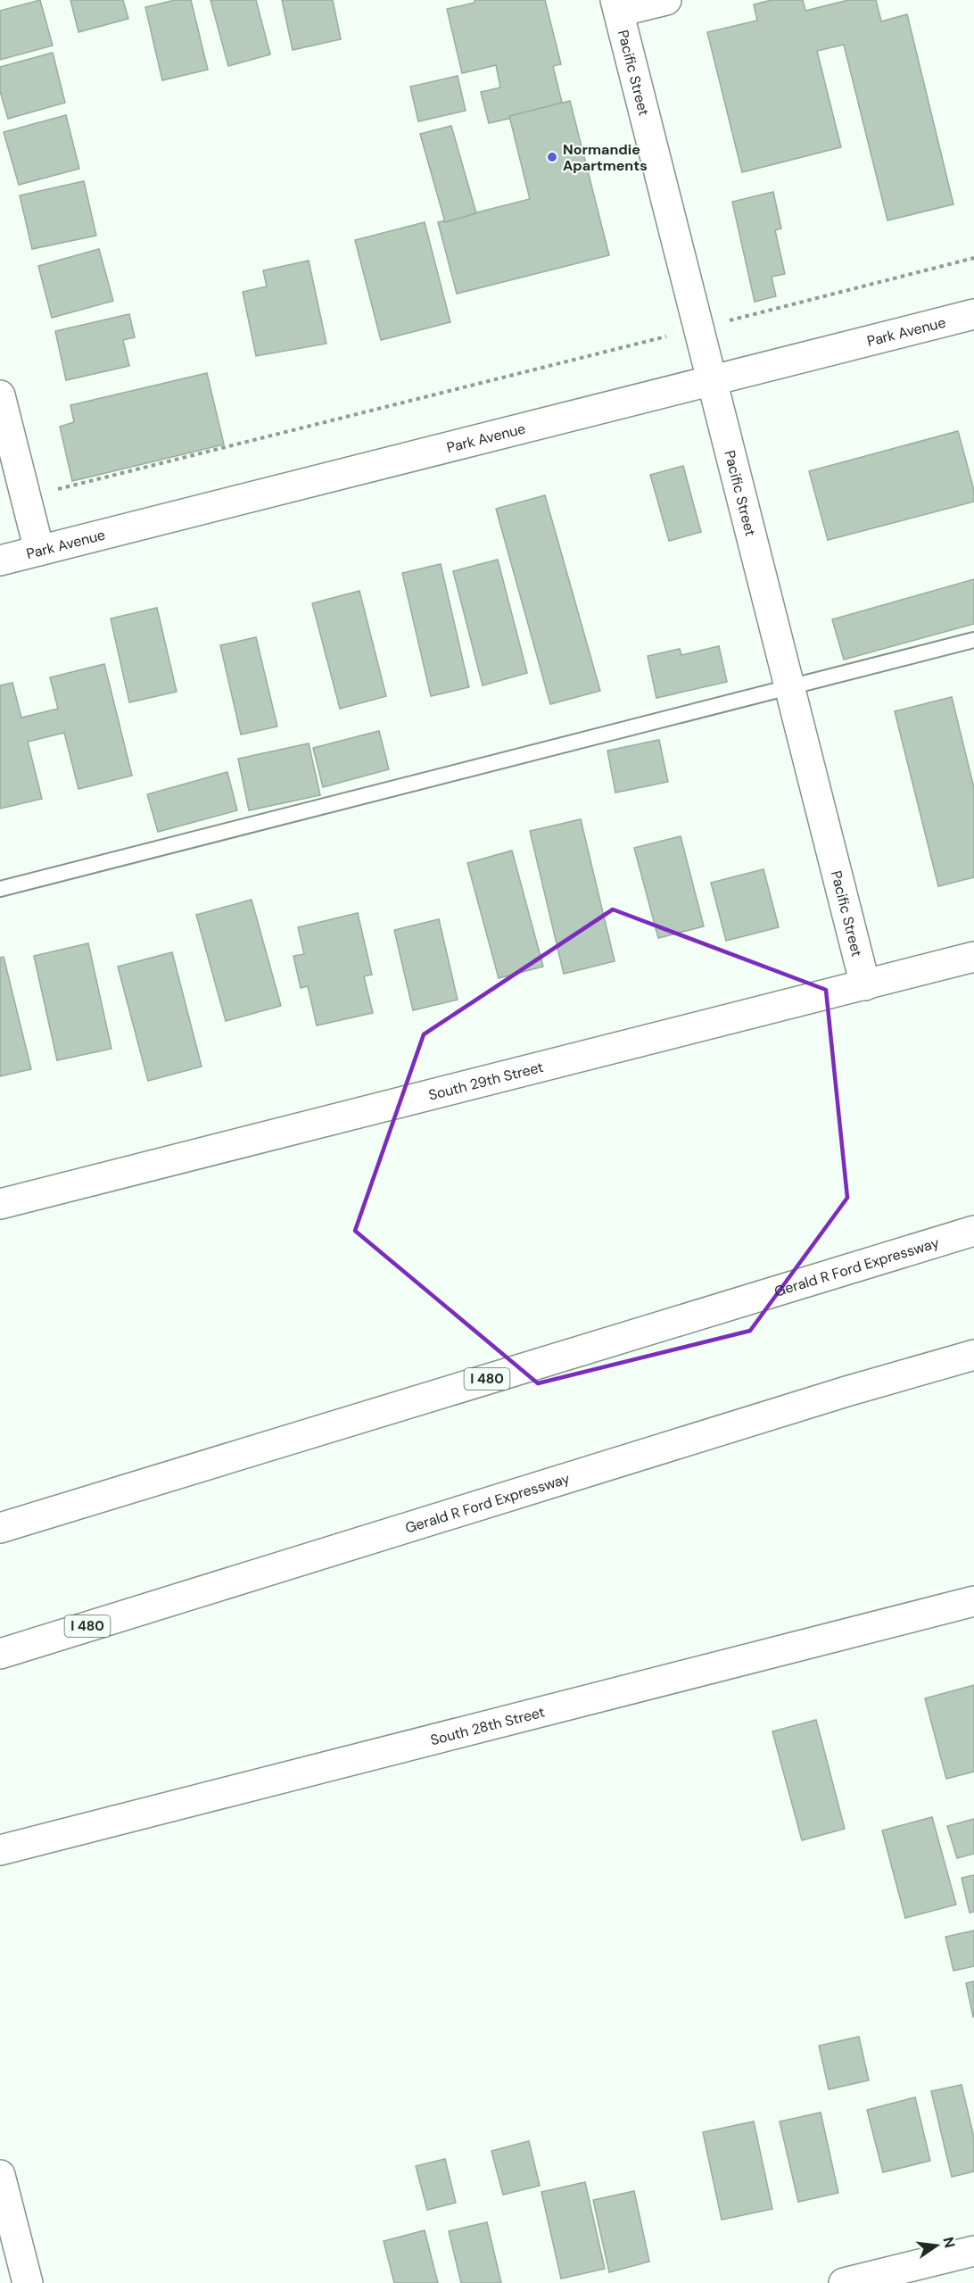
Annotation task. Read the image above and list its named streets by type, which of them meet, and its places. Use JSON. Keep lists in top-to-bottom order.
{
  "streets": {
    "main road": [
      "Pacific Street",
      "Park Avenue",
      "South 29th Street",
      "Gerald R Ford Expressway",
      "I 480",
      "South 28th Street"
    ]
  },
  "crossings": [
    ["Pacific Street", "Park Avenue"],
    ["Pacific Street", "South 29th Street"]
  ],
  "places": ["Normandie Apartments"],
  "north": "right"
}
